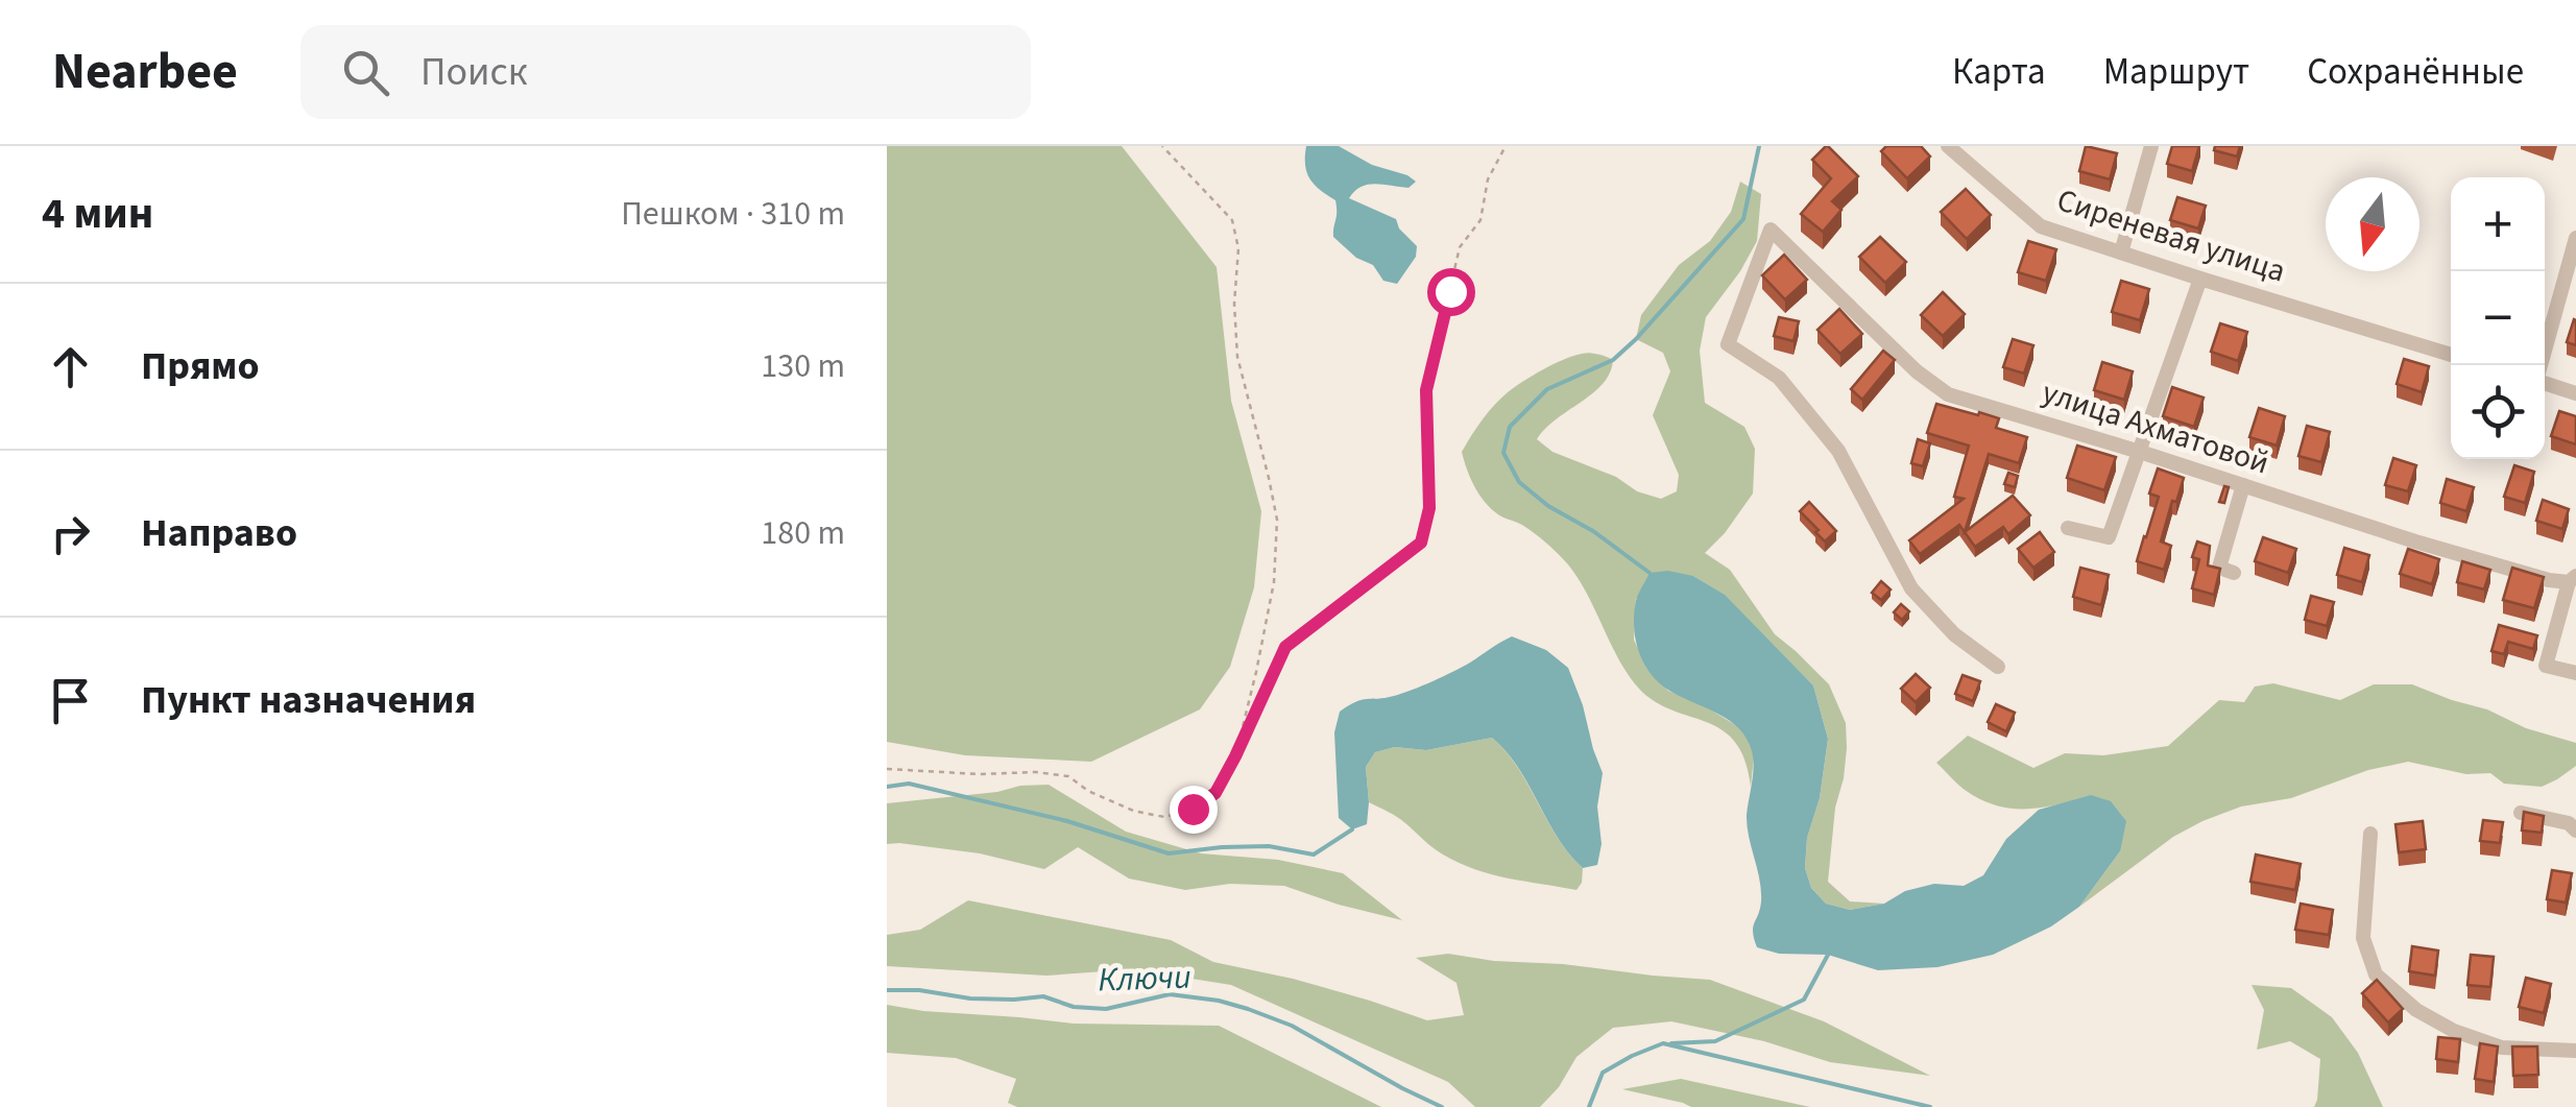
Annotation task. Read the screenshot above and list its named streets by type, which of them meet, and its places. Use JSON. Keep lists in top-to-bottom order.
{
  "streets": {
    "street": ["Сиреневая улица", "улица Ахматовой"]
  },
  "water": ["Ключи"],
  "north": "bottom",
  "page": {
    "header": "Nearbee",
    "search": "Поиск",
    "nav": ["Карта", "Маршрут", "Сохранённые"],
    "heading": ["4 мин", "Пешком · 310 m"],
    "map_buttons": ["+", "−"],
    "list": [
      ["Прямо", "130 m"],
      ["Направо", "180 m"],
      "Пункт назначения"
    ]
  }
}
